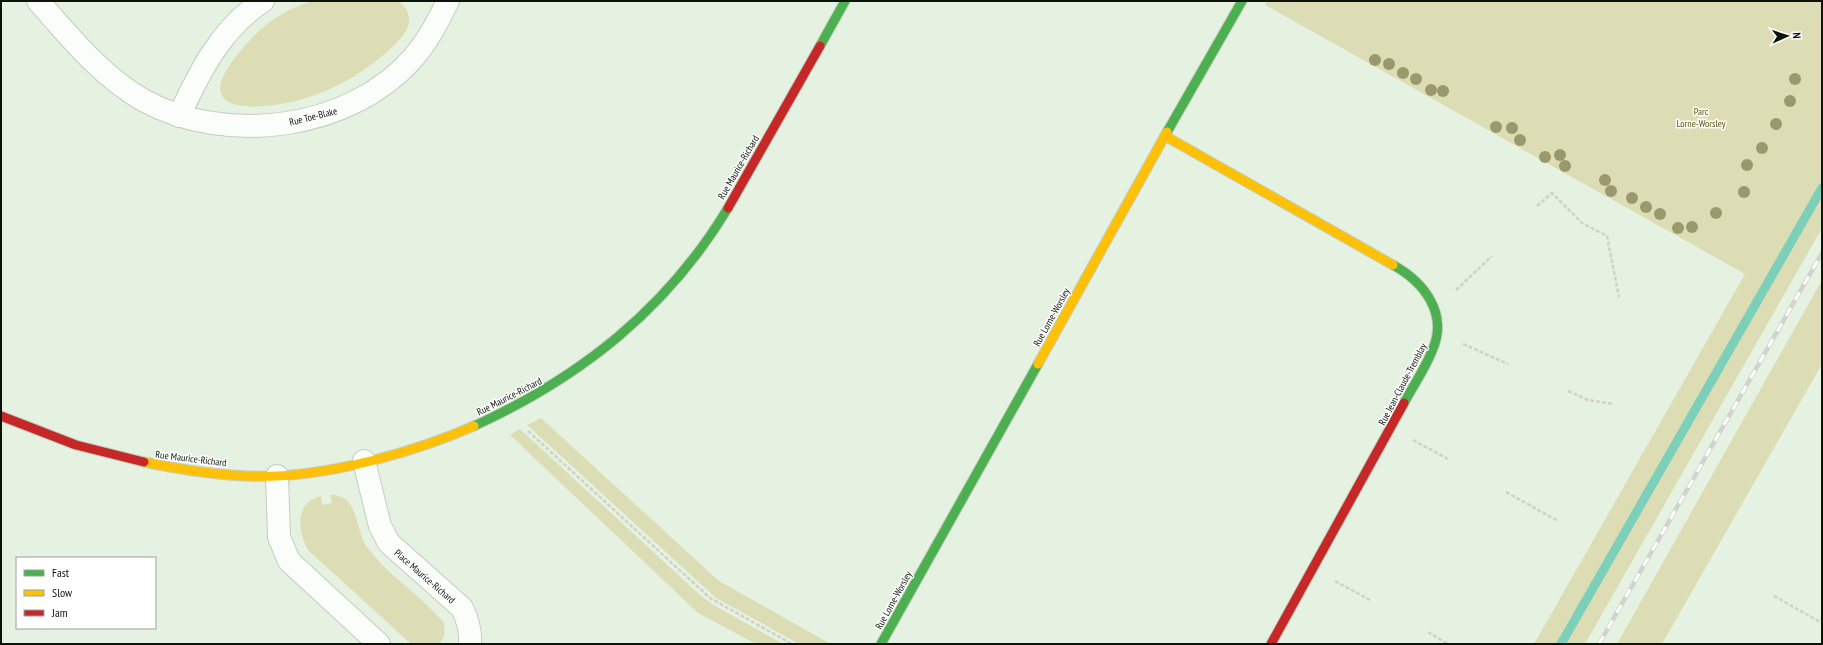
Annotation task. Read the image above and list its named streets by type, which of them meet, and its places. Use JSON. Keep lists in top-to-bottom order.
{
  "streets": {
    "street": [
      "Rue Toe-Blake",
      "Rue Maurice-Richard",
      "Rue Lorne-Worsley",
      "Rue Jean-Claude-Tremblay",
      "Place Maurice-Richard"
    ]
  },
  "crossings": [
    ["Rue Maurice-Richard", "Place Maurice-Richard"],
    ["Rue Lorne-Worsley", "Rue Jean-Claude-Tremblay"]
  ],
  "parks": ["Parc Lorne-Worsley"],
  "legend": ["Fast", "Slow", "Jam"],
  "north": "right"
}
